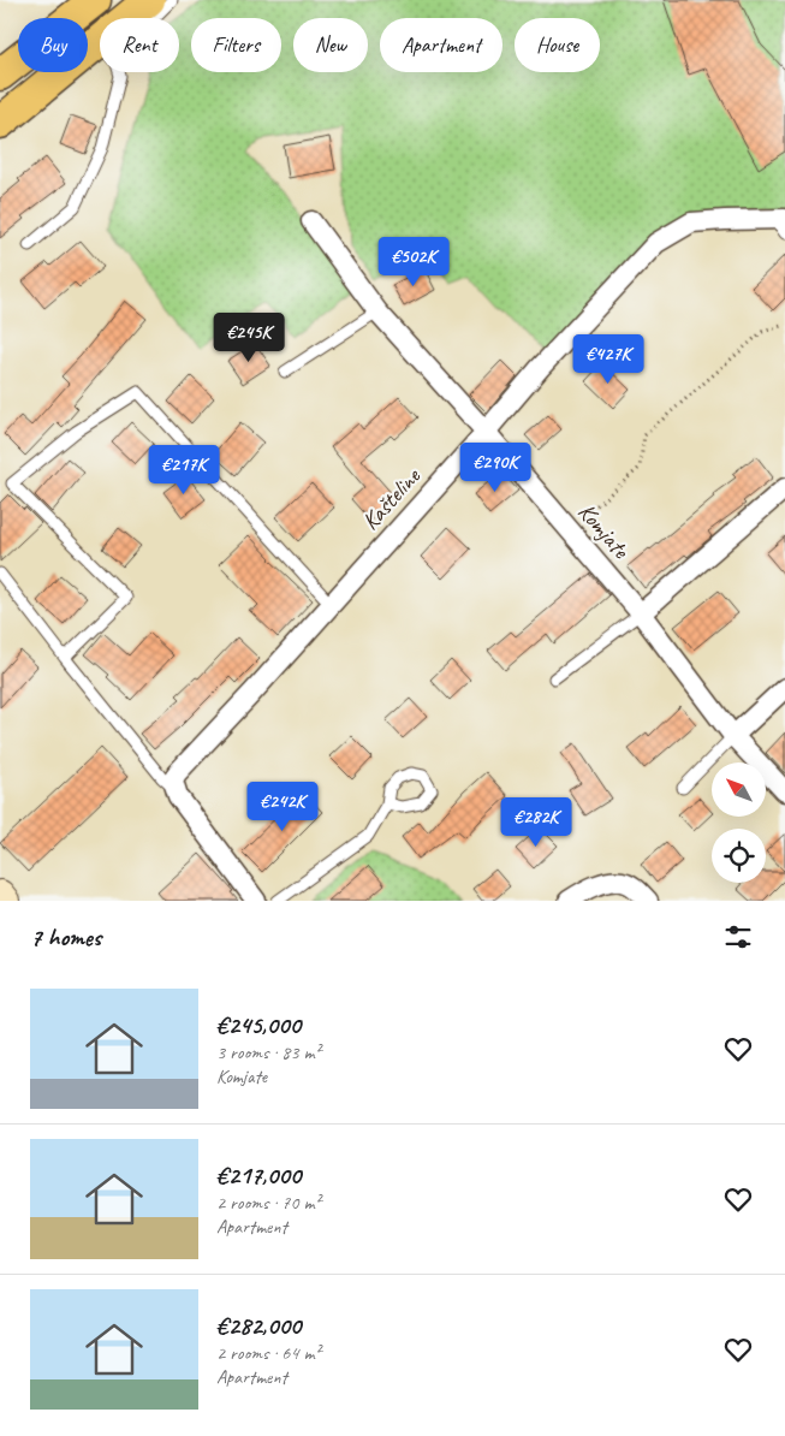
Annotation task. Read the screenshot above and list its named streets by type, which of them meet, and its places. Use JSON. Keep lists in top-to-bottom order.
{
  "streets": {
    "street": ["Kašteline", "Komjate"]
  },
  "crossings": [
    ["Kašteline", "Komjate"]
  ],
  "north": "top left",
  "page": {
    "chip": [
      "Buy",
      "Rent",
      "Filters",
      "New",
      "Apartment",
      "House"
    ],
    "price": [
      "€502K",
      "€245K",
      "€427K",
      "€290K",
      "€217K",
      "€242K",
      "€282K"
    ],
    "heading": "7 homes",
    "list": [
      {
        "name": "€245,000",
        "note": "3 rooms · 83 m² · Komjate"
      },
      {
        "name": "€217,000",
        "note": "2 rooms · 70 m² · Apartment"
      },
      {
        "name": "€282,000",
        "note": "2 rooms · 64 m² · Apartment"
      }
    ]
  }
}
